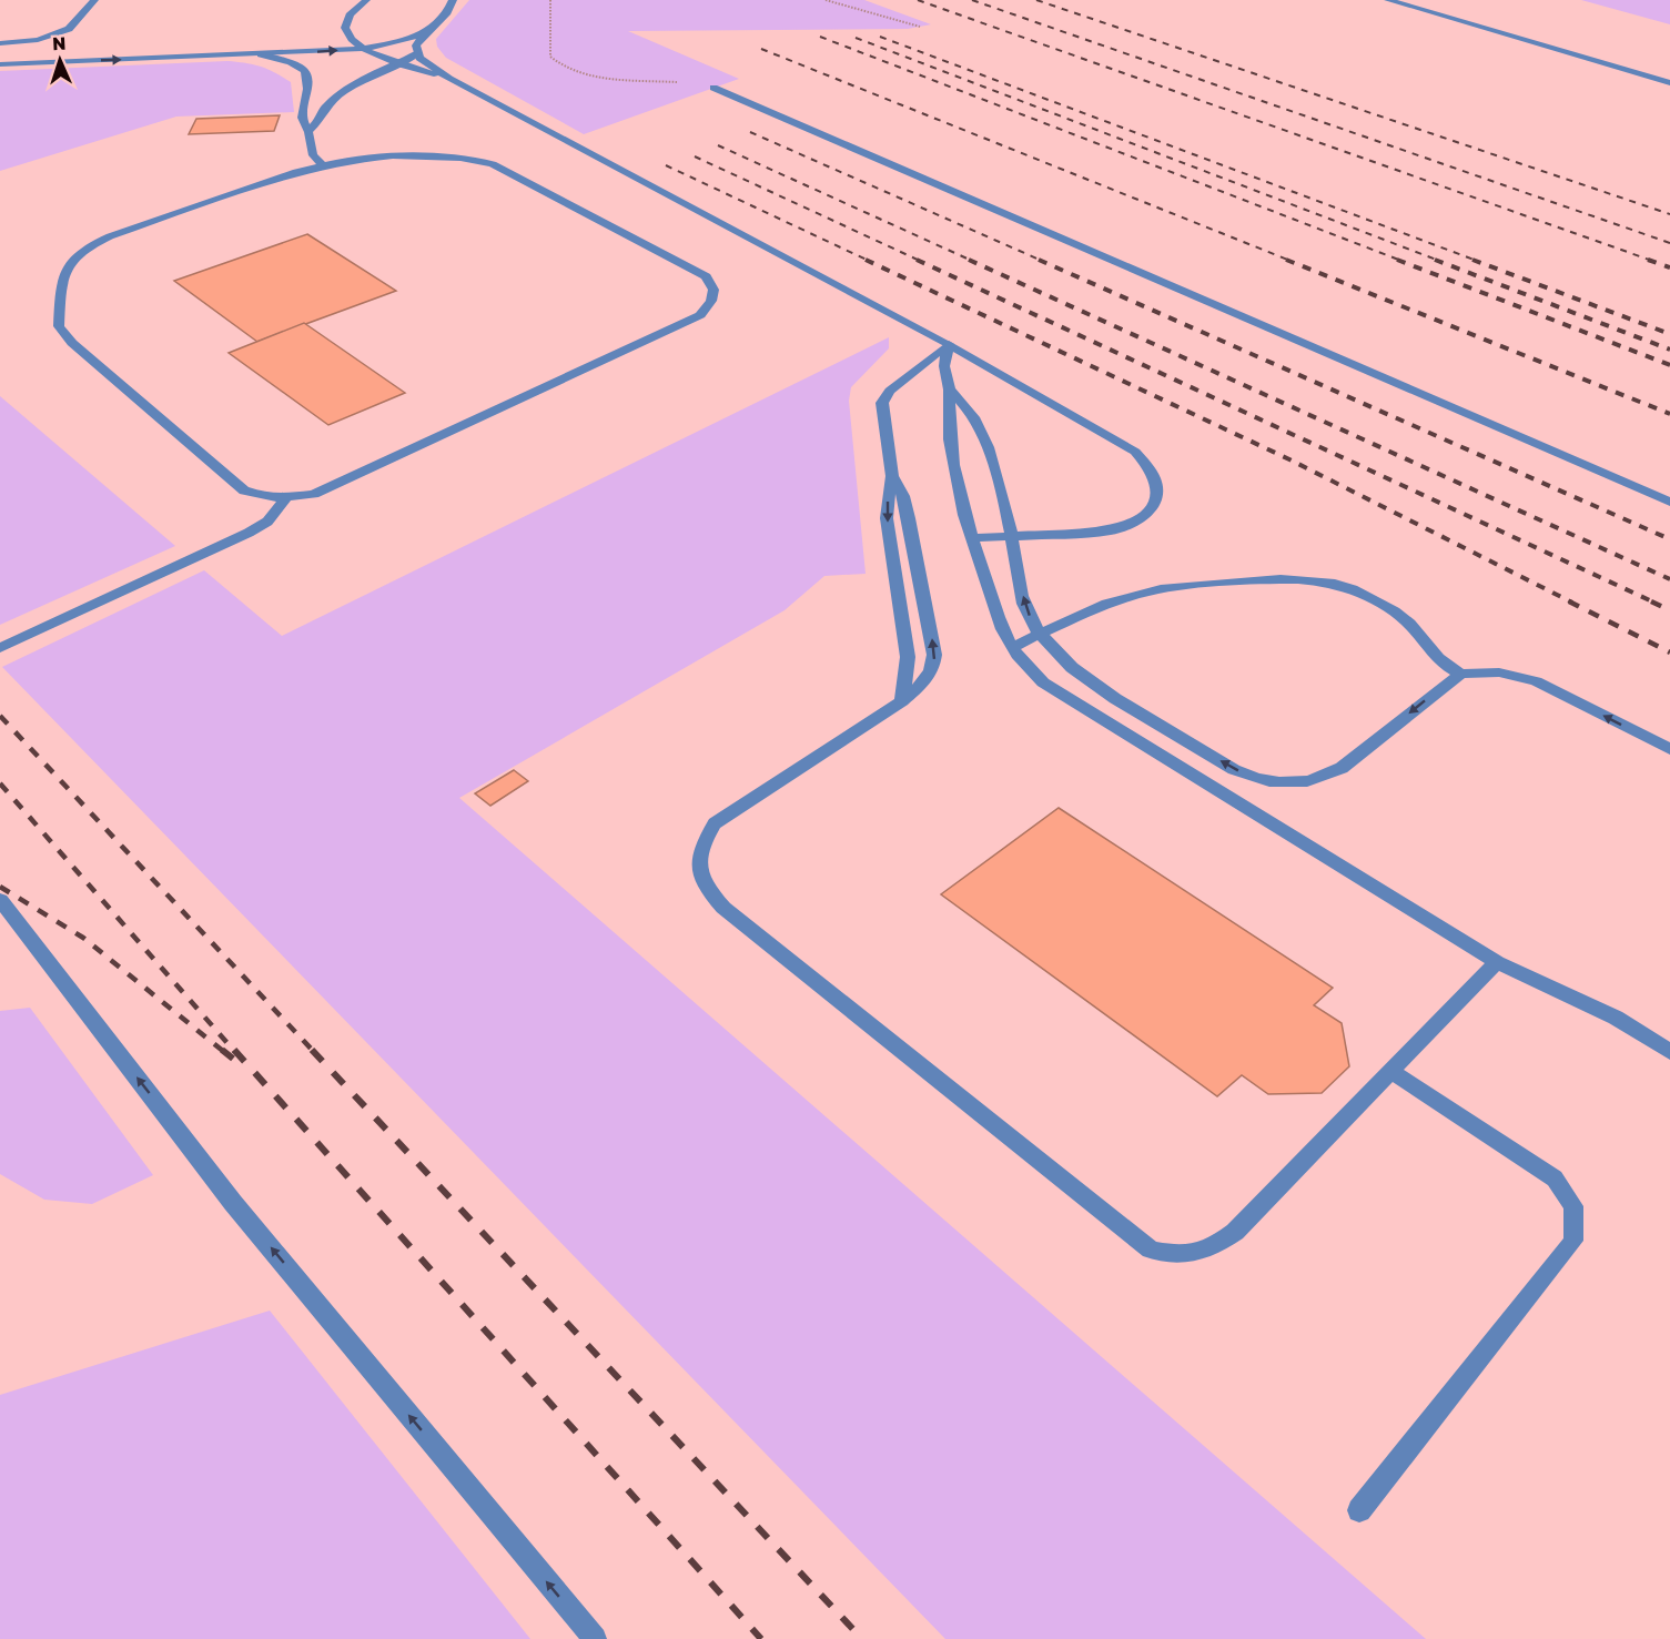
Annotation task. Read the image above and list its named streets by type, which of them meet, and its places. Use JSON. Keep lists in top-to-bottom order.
{
  "north": "top"
}
